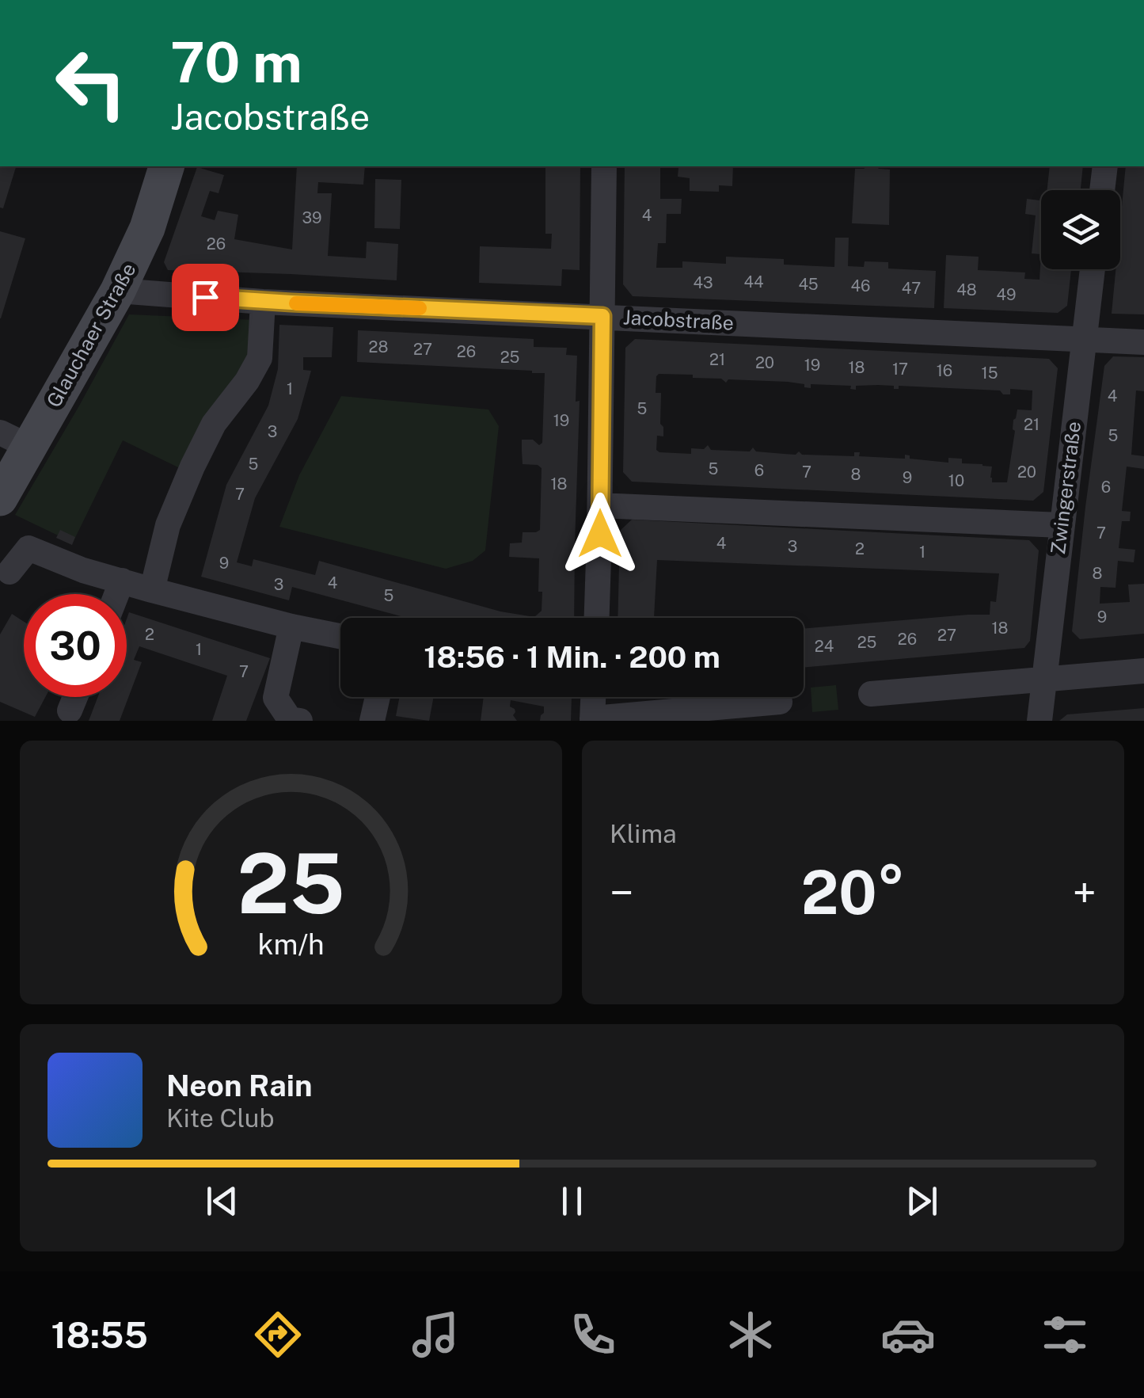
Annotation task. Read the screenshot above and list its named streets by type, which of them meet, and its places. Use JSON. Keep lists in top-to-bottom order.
{
  "streets": {
    "street": ["Jacobstraße", "Glauchaer Straße", "Zwingerstraße"]
  },
  "crossings": [
    ["Jacobstraße", "Glauchaer Straße"],
    ["Jacobstraße", "Zwingerstraße"]
  ],
  "house_numbers": [
    "4",
    "39",
    "26",
    "44",
    "43",
    "45",
    "46",
    "47",
    "48",
    "49",
    "28",
    "27",
    "26",
    "25",
    "21",
    "20",
    "19",
    "18",
    "17",
    "16",
    "15",
    "1",
    "4",
    "5",
    "19",
    "21",
    "3",
    "5",
    "5",
    "5",
    "6",
    "7",
    "20",
    "8",
    "9",
    "10",
    "18",
    "6",
    "7",
    "7",
    "4",
    "3",
    "2",
    "1",
    "9",
    "8",
    "4",
    "3",
    "5",
    "9",
    "18",
    "2",
    "27",
    "26",
    "25",
    "24",
    "1",
    "7"
  ],
  "page": {
    "turn": ["70 m", "Jacobstraße"],
    "limit": "30",
    "trip": "18:56 · 1 Min. · 200 m",
    "tile": "Klima",
    "heat": ["−", "20°", "+"],
    "song": ["Neon Rain", "Kite Club"],
    "tabs": "18:55",
    "gauge": ["25", "km/h"]
  }
}
